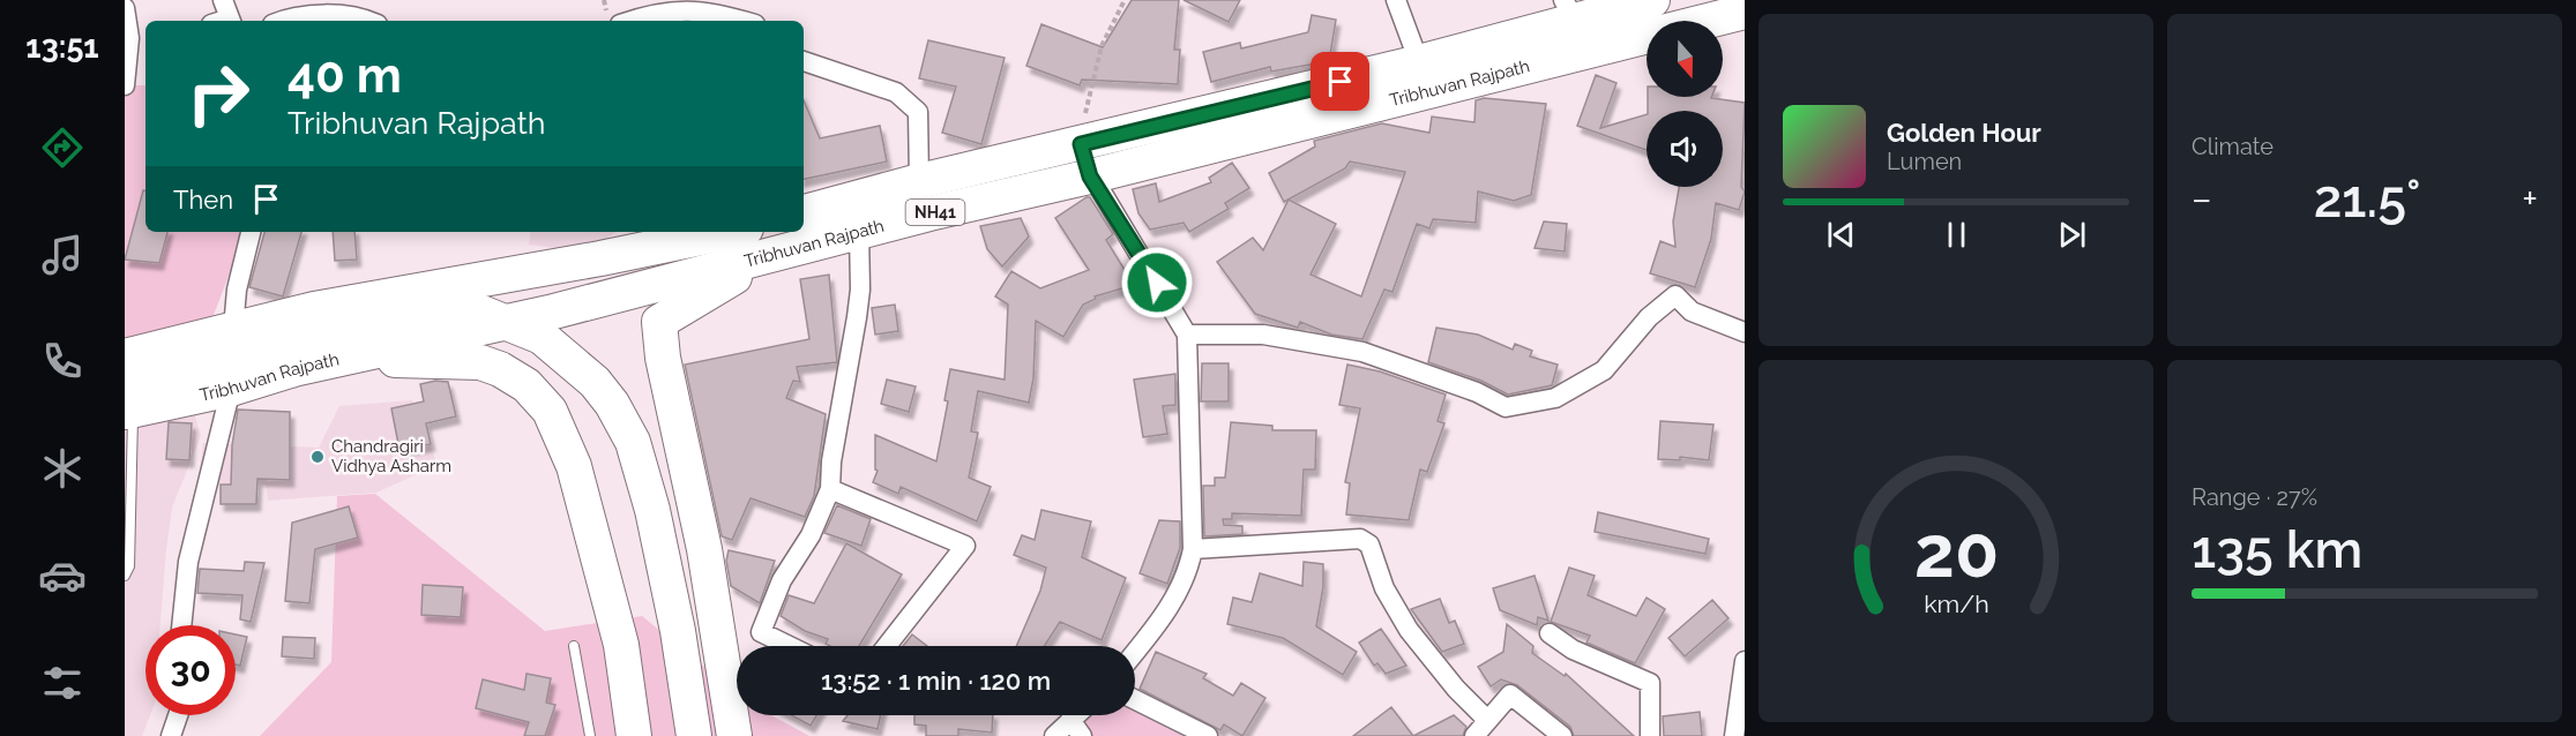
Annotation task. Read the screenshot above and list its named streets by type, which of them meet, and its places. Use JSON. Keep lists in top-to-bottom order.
{
  "streets": {
    "highway": ["Tribhuvan Rajpath", "NH41"]
  },
  "places": ["Chandragiri Vidhya Asharm"],
  "north": "bottom",
  "page": {
    "tabs": "13:51",
    "tile": [
      "Climate",
      ["Range · 27%", "135 km"]
    ],
    "turn": ["40 m", "Tribhuvan Rajpath"],
    "song": ["Golden Hour", "Lumen"],
    "then": "Then",
    "heat": ["−", "21.5°", "+"],
    "limit": "30",
    "trip": "13:52 · 1 min · 120 m",
    "gauge": ["20", "km/h"]
  }
}
